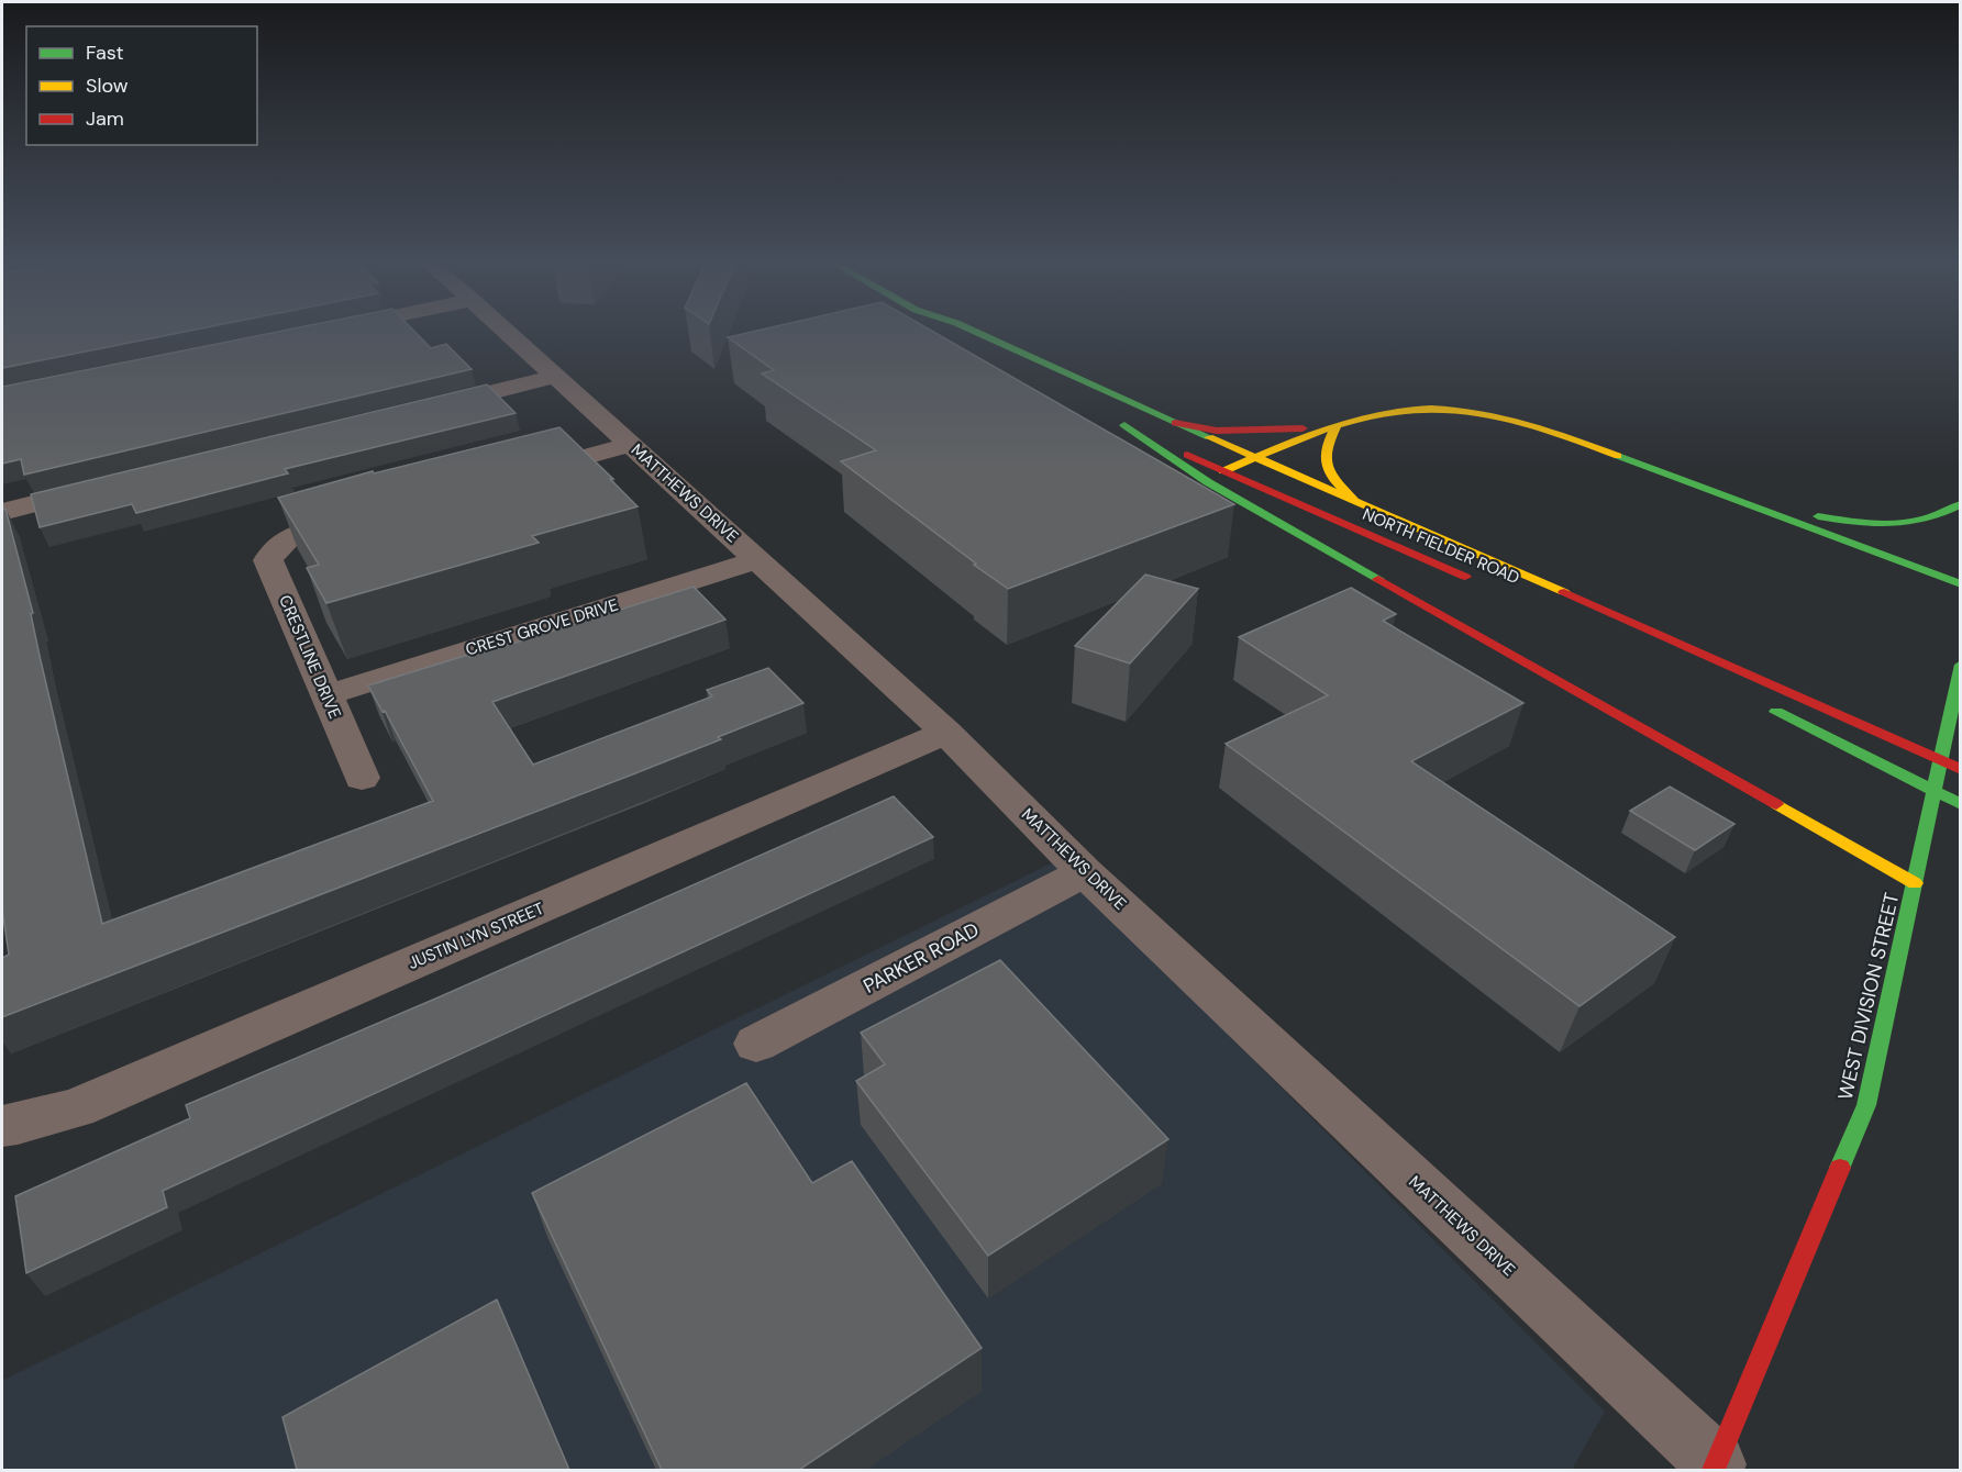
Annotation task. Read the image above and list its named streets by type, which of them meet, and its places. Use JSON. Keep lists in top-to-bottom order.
{
  "streets": {
    "main road": ["NORTH FIELDER ROAD", "WEST DIVISION STREET"],
    "street": [
      "MATTHEWS DRIVE",
      "CREST GROVE DRIVE",
      "CRESTLINE DRIVE",
      "JUSTIN LYN STREET",
      "PARKER ROAD"
    ]
  },
  "crossings": [
    ["MATTHEWS DRIVE", "CREST GROVE DRIVE"],
    ["MATTHEWS DRIVE", "JUSTIN LYN STREET"],
    ["MATTHEWS DRIVE", "PARKER ROAD"],
    ["MATTHEWS DRIVE", "WEST DIVISION STREET"],
    ["CREST GROVE DRIVE", "CRESTLINE DRIVE"]
  ],
  "legend": ["Fast", "Slow", "Jam"]
}
